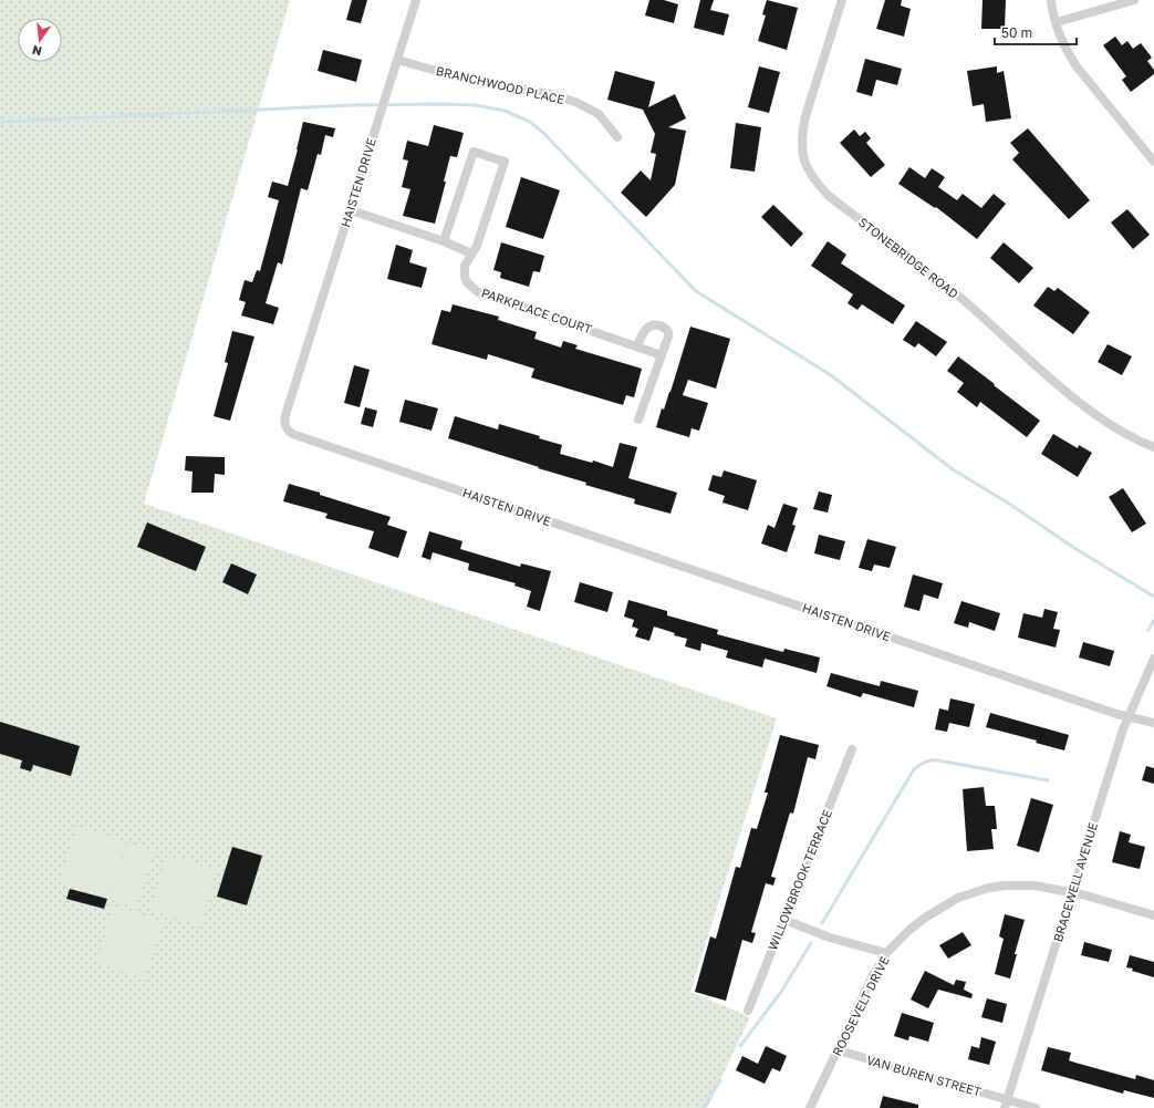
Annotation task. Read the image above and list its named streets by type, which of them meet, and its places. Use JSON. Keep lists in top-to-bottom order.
{
  "streets": {
    "street": [
      "BRANCHWOOD PLACE",
      "HAISTEN DRIVE",
      "STONEBRIDGE ROAD",
      "PARKPLACE COURT",
      "WILLOWBROOK TERRACE",
      "BRACEWELL AVENUE",
      "ROOSEVELT DRIVE",
      "VAN BUREN STREET"
    ]
  },
  "crossings": [
    ["BRANCHWOOD PLACE", "HAISTEN DRIVE"],
    ["HAISTEN DRIVE", "BRACEWELL AVENUE"],
    ["BRACEWELL AVENUE", "ROOSEVELT DRIVE"],
    ["BRACEWELL AVENUE", "VAN BUREN STREET"],
    ["ROOSEVELT DRIVE", "VAN BUREN STREET"]
  ],
  "scale_bar": "50 m",
  "north": "bottom"
}
